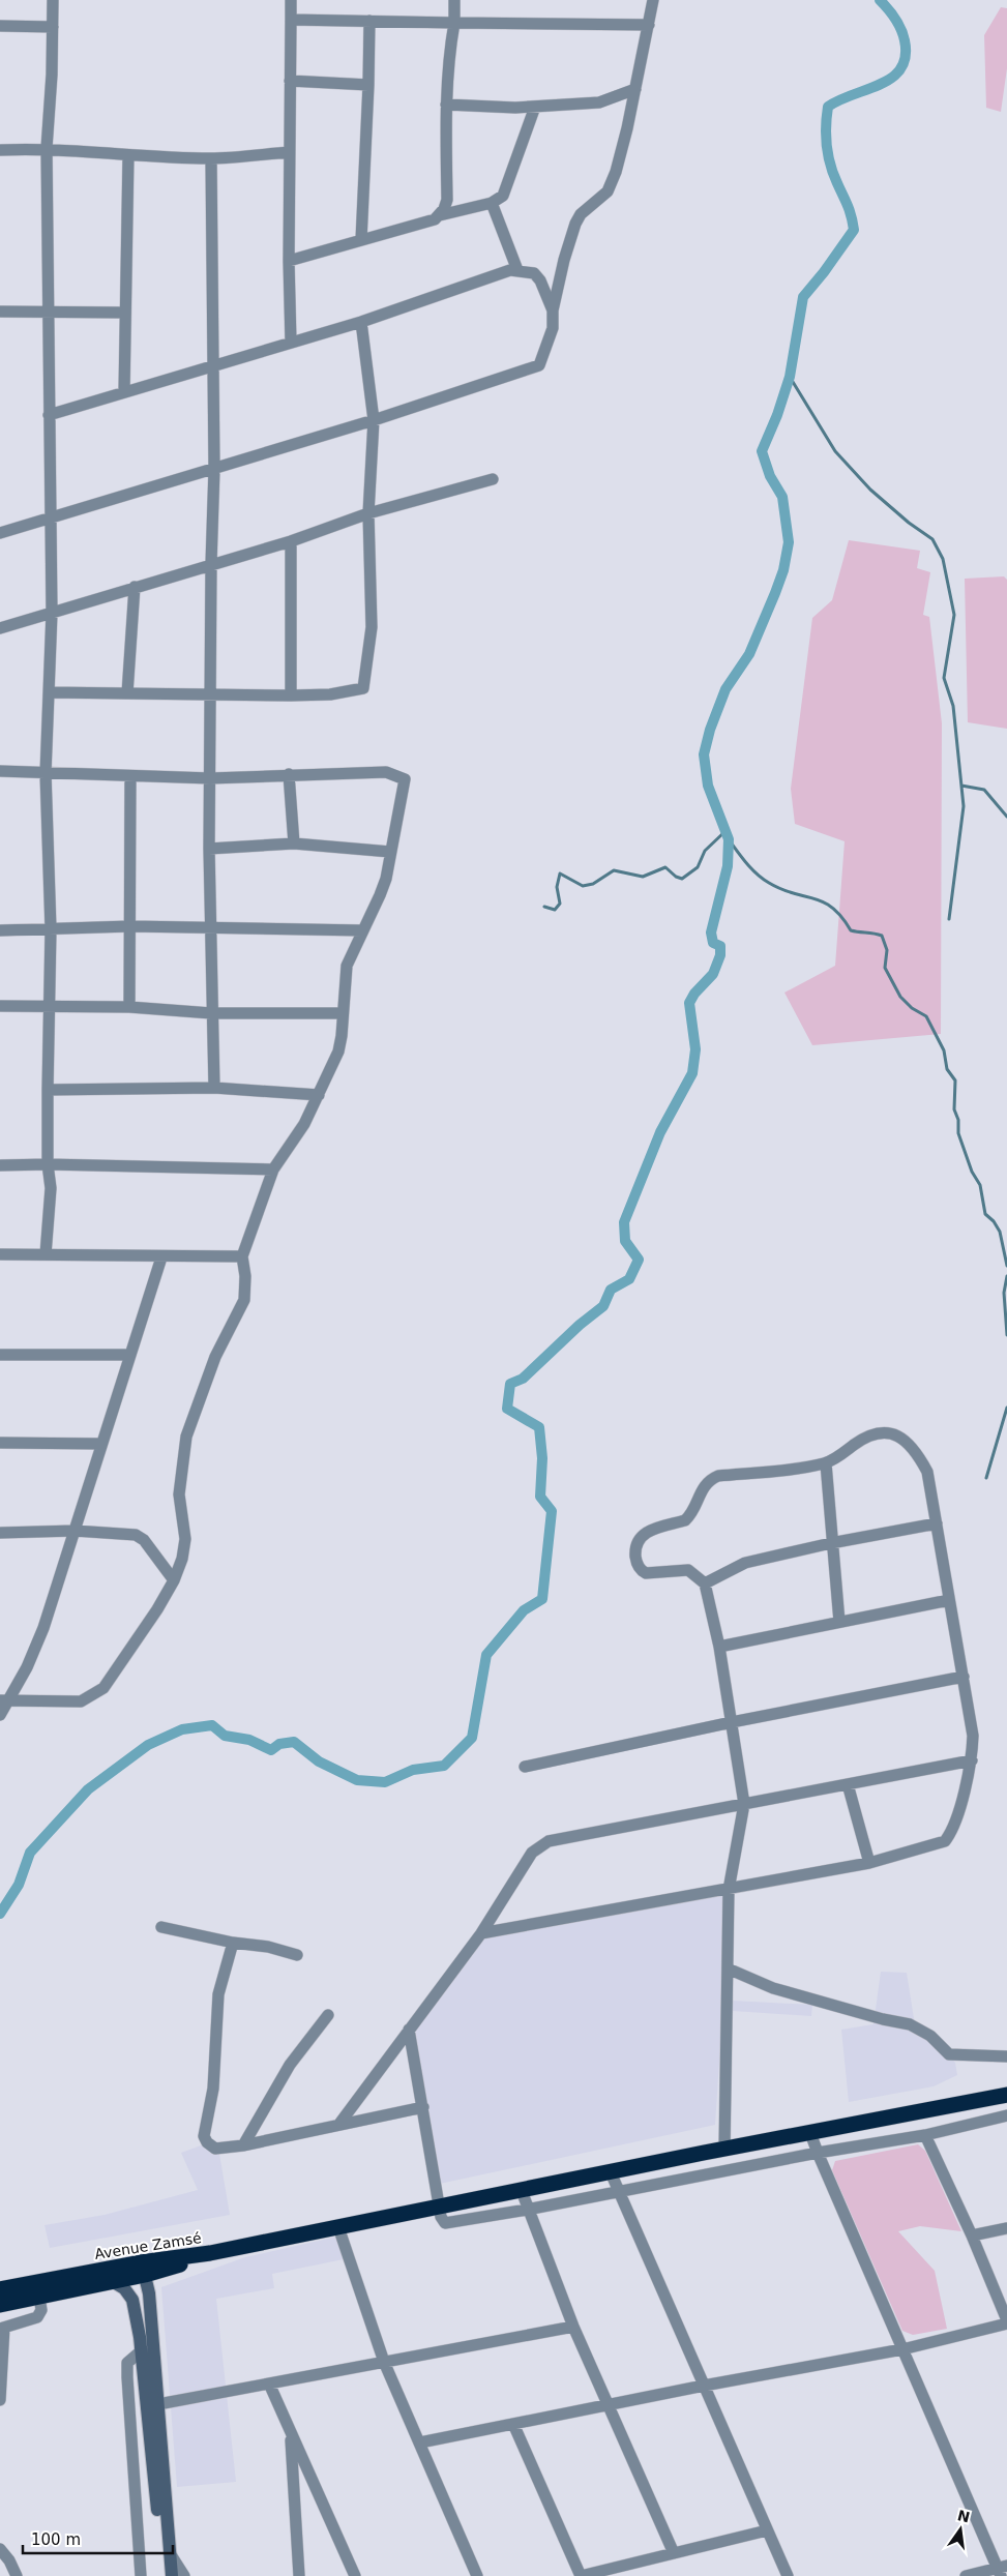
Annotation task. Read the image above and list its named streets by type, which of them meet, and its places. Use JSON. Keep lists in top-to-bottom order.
{
  "streets": {
    "highway": ["Avenue Zamsé"]
  },
  "scale_bar": "100 m",
  "north": "top"
}
